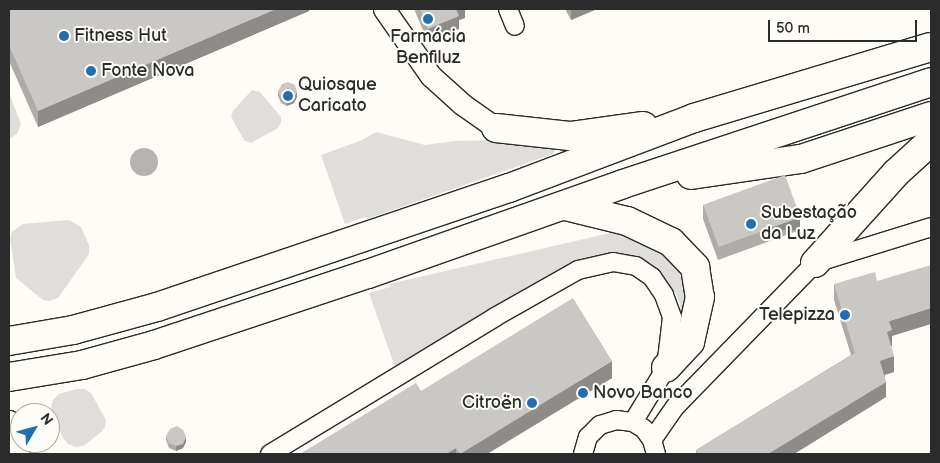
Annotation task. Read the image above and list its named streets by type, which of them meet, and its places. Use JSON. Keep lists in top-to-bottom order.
{
  "places": [
    "Farmácia Benfiluz",
    "Fitness Hut",
    "Fonte Nova",
    "Quiosque Caricato",
    "Subestação da Luz",
    "Telepizza",
    "Novo Banco",
    "Citroën"
  ],
  "scale_bar": "50 m",
  "north": "top right"
}
